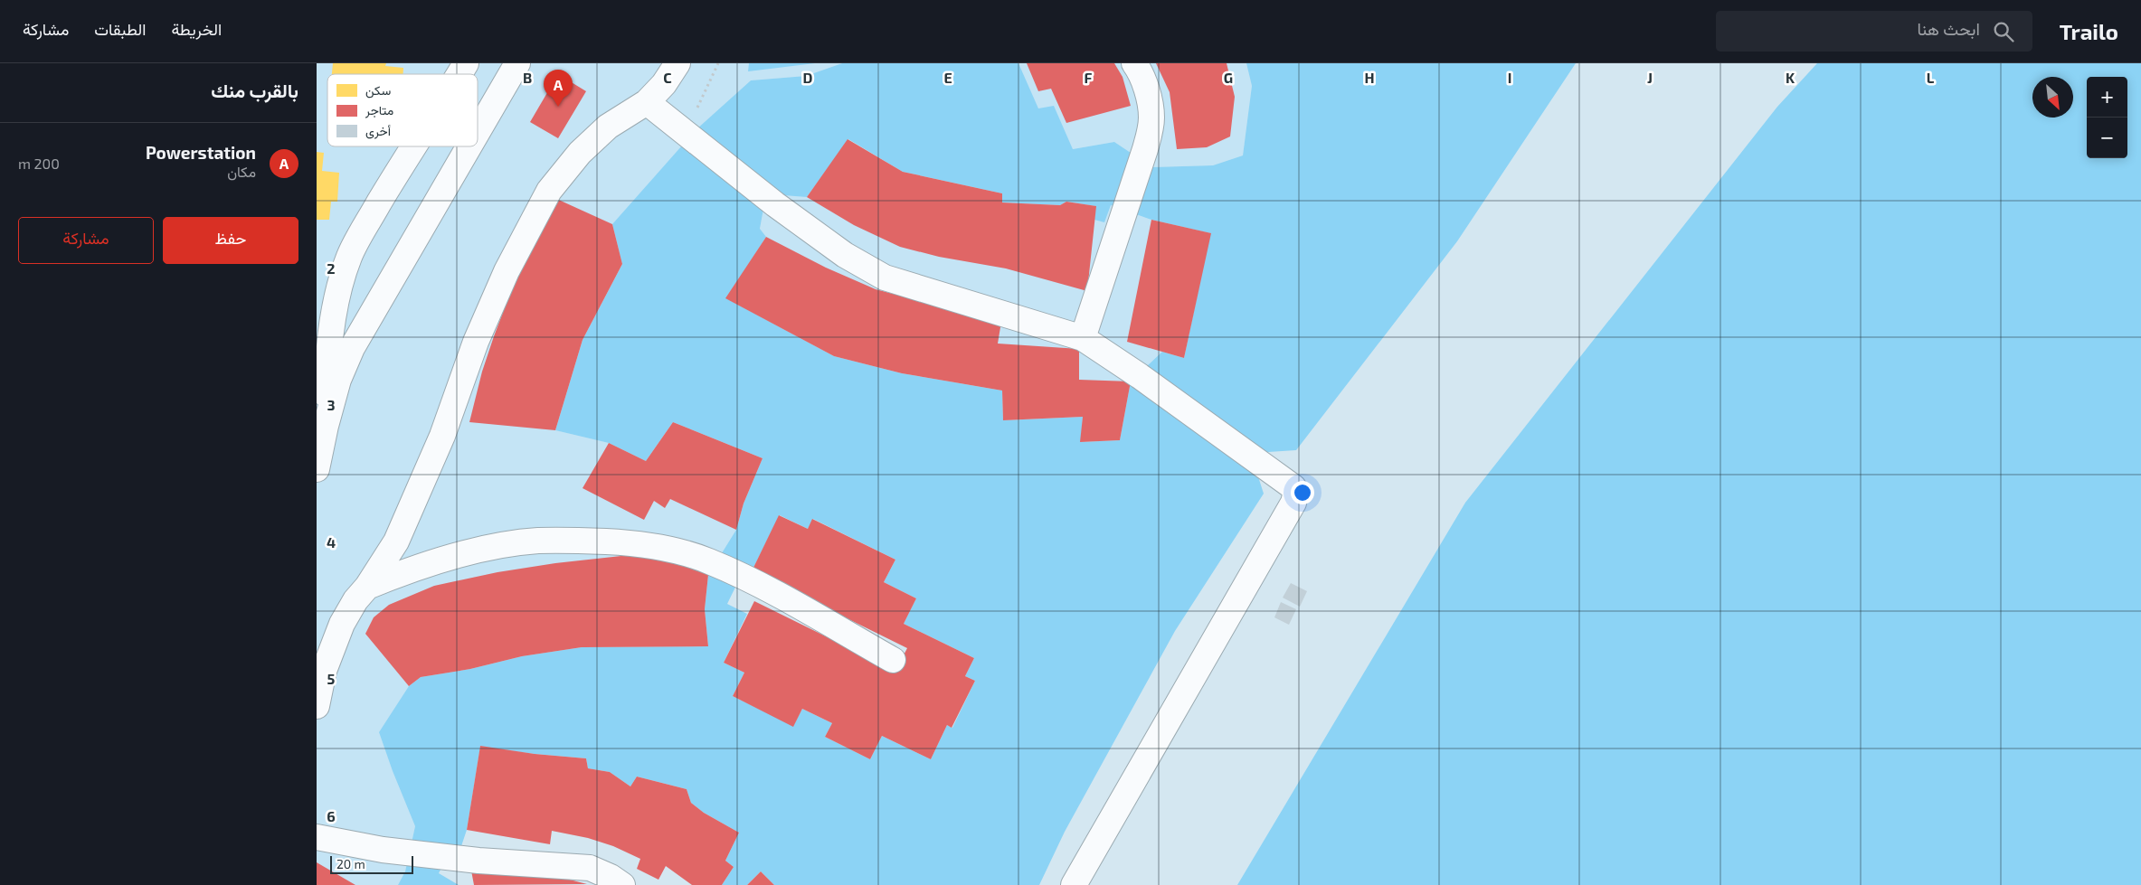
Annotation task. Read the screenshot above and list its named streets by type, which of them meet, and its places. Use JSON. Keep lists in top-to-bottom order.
{
  "legend": ["سكن", "متاجر", "أخرى"],
  "scale_bar": "20 m",
  "north": "bottom right",
  "page": {
    "header": "Trailo",
    "search": "ابحث هنا",
    "nav": ["الخريطة", "الطبقات", "مشاركة"],
    "heading": "بالقرب منك",
    "pins": "A",
    "map_buttons": ["+", "−"],
    "list": [
      {
        "mark": "A",
        "name": "Powerstation",
        "note": "مكان",
        "value": "200 m"
      }
    ],
    "buttons": ["حفظ", "مشاركة"],
    "scale": "20 m"
  },
  "grid": {
    "columns": [
      "B",
      "C",
      "D",
      "E",
      "F",
      "G",
      "H",
      "I",
      "J",
      "K",
      "L"
    ],
    "rows": [
      "2",
      "3",
      "4",
      "5",
      "6"
    ]
  }
}
